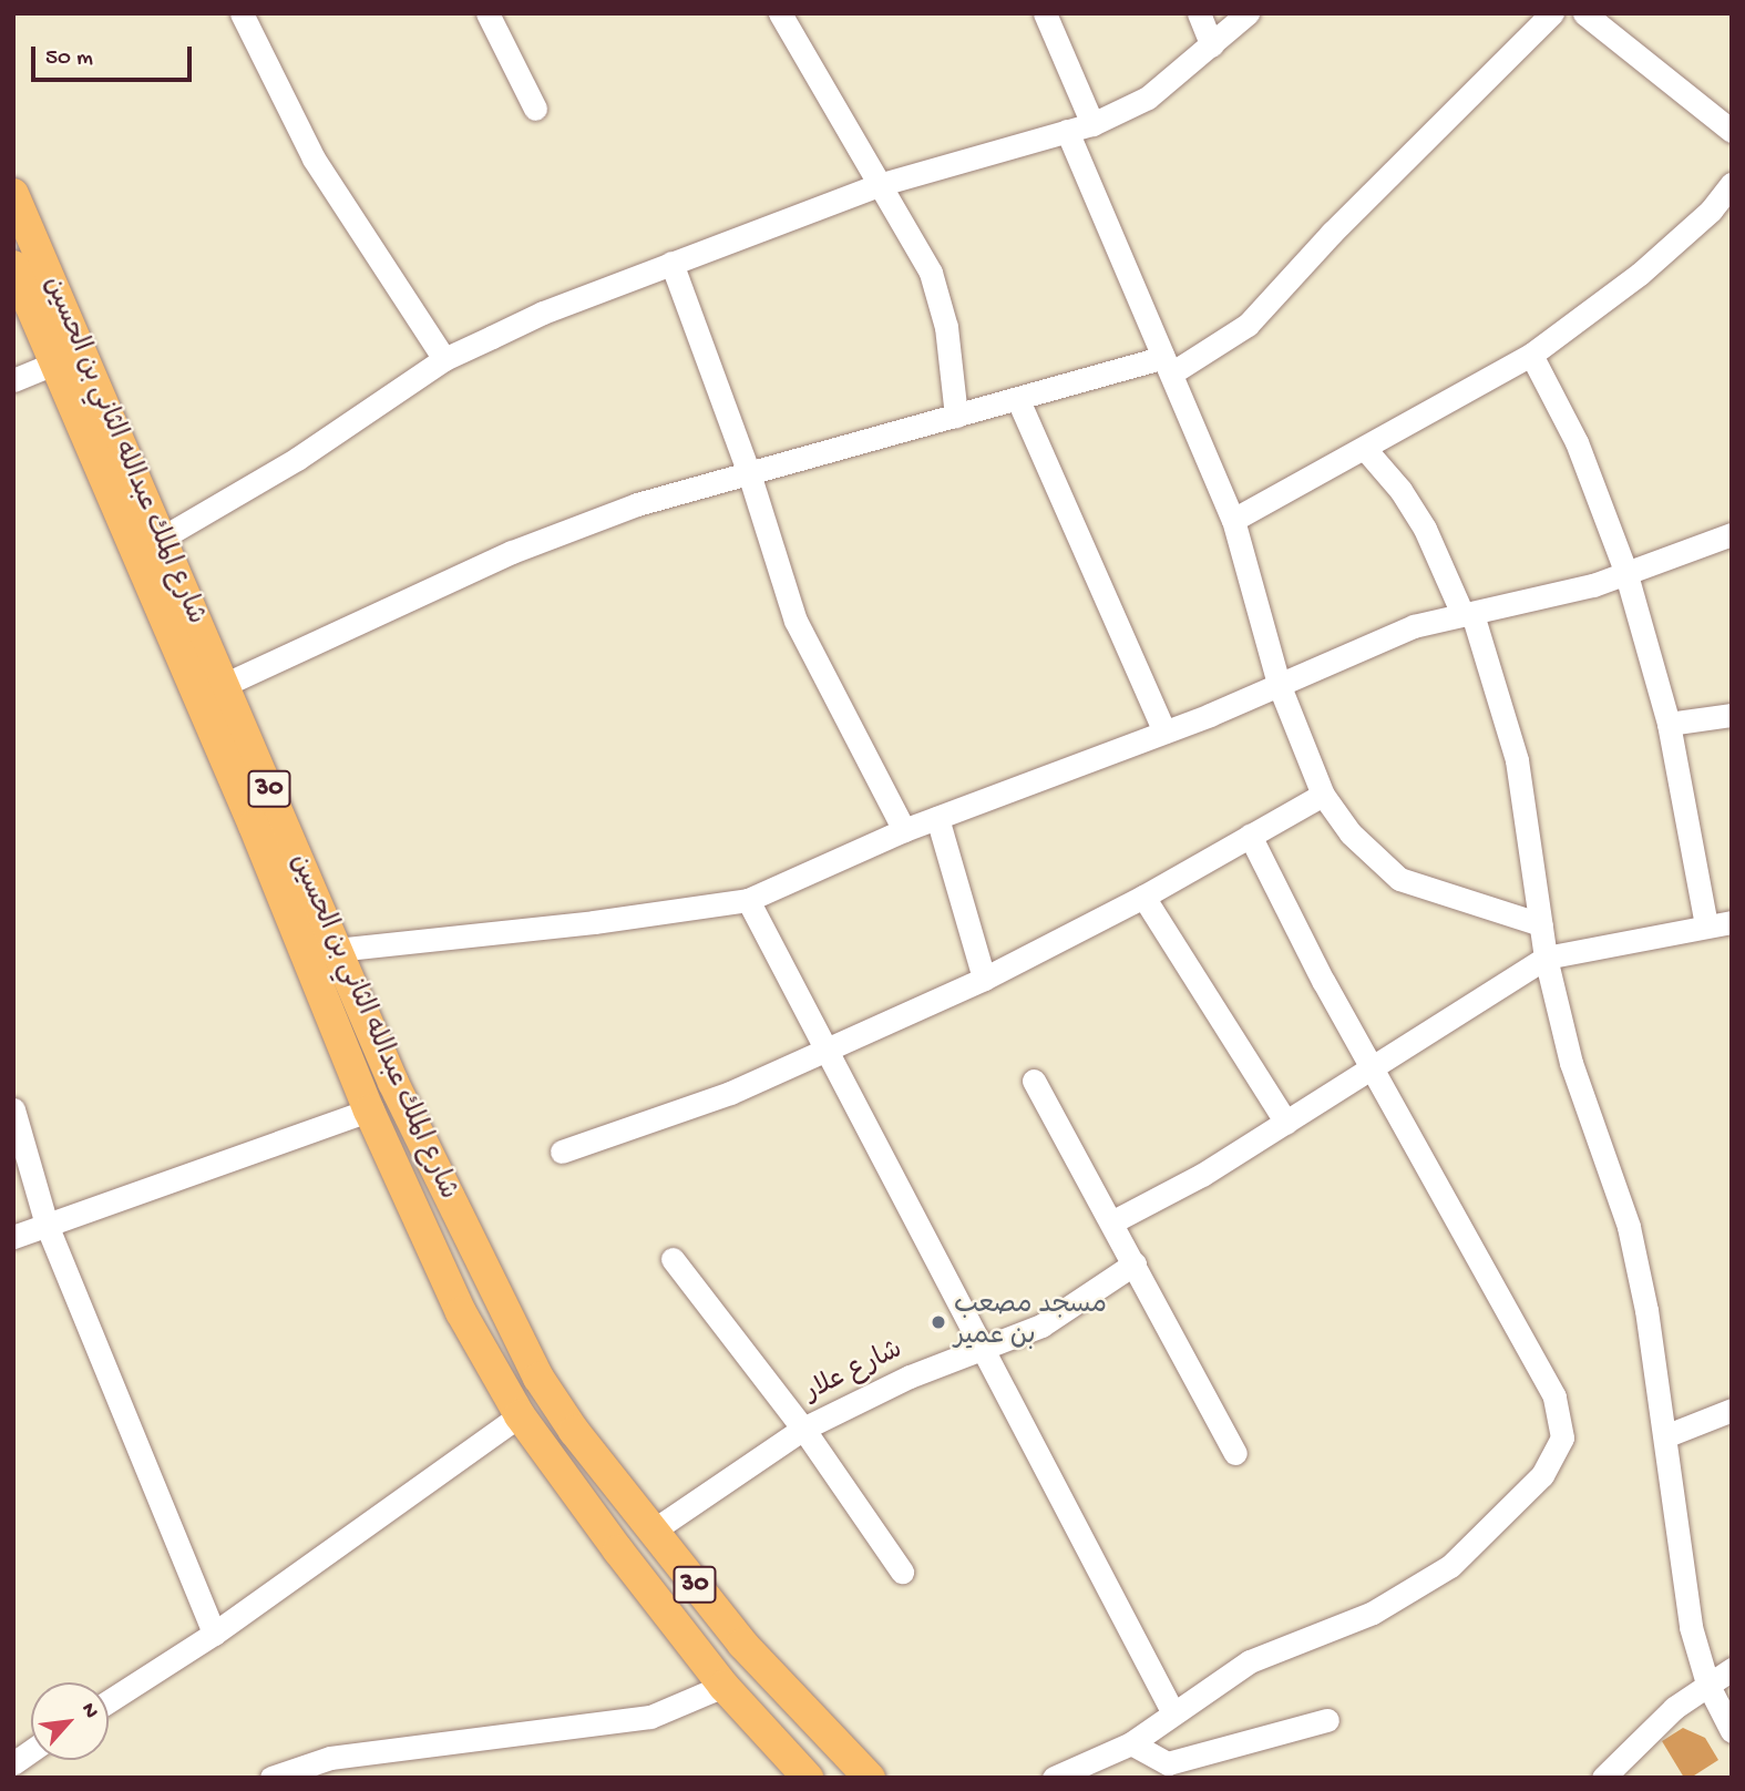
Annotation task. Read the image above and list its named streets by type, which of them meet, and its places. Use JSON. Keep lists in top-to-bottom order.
{
  "streets": {
    "main road": ["شارع الملك عبدالله الثاني بن الحسين", "30"],
    "street": ["شارع علار"]
  },
  "crossings": [
    ["شارع الملك عبدالله الثاني بن الحسين", "شارع علار"]
  ],
  "places": ["مسجد مصعب بن عمير"],
  "scale_bar": "50 m",
  "north": "top right"
}
